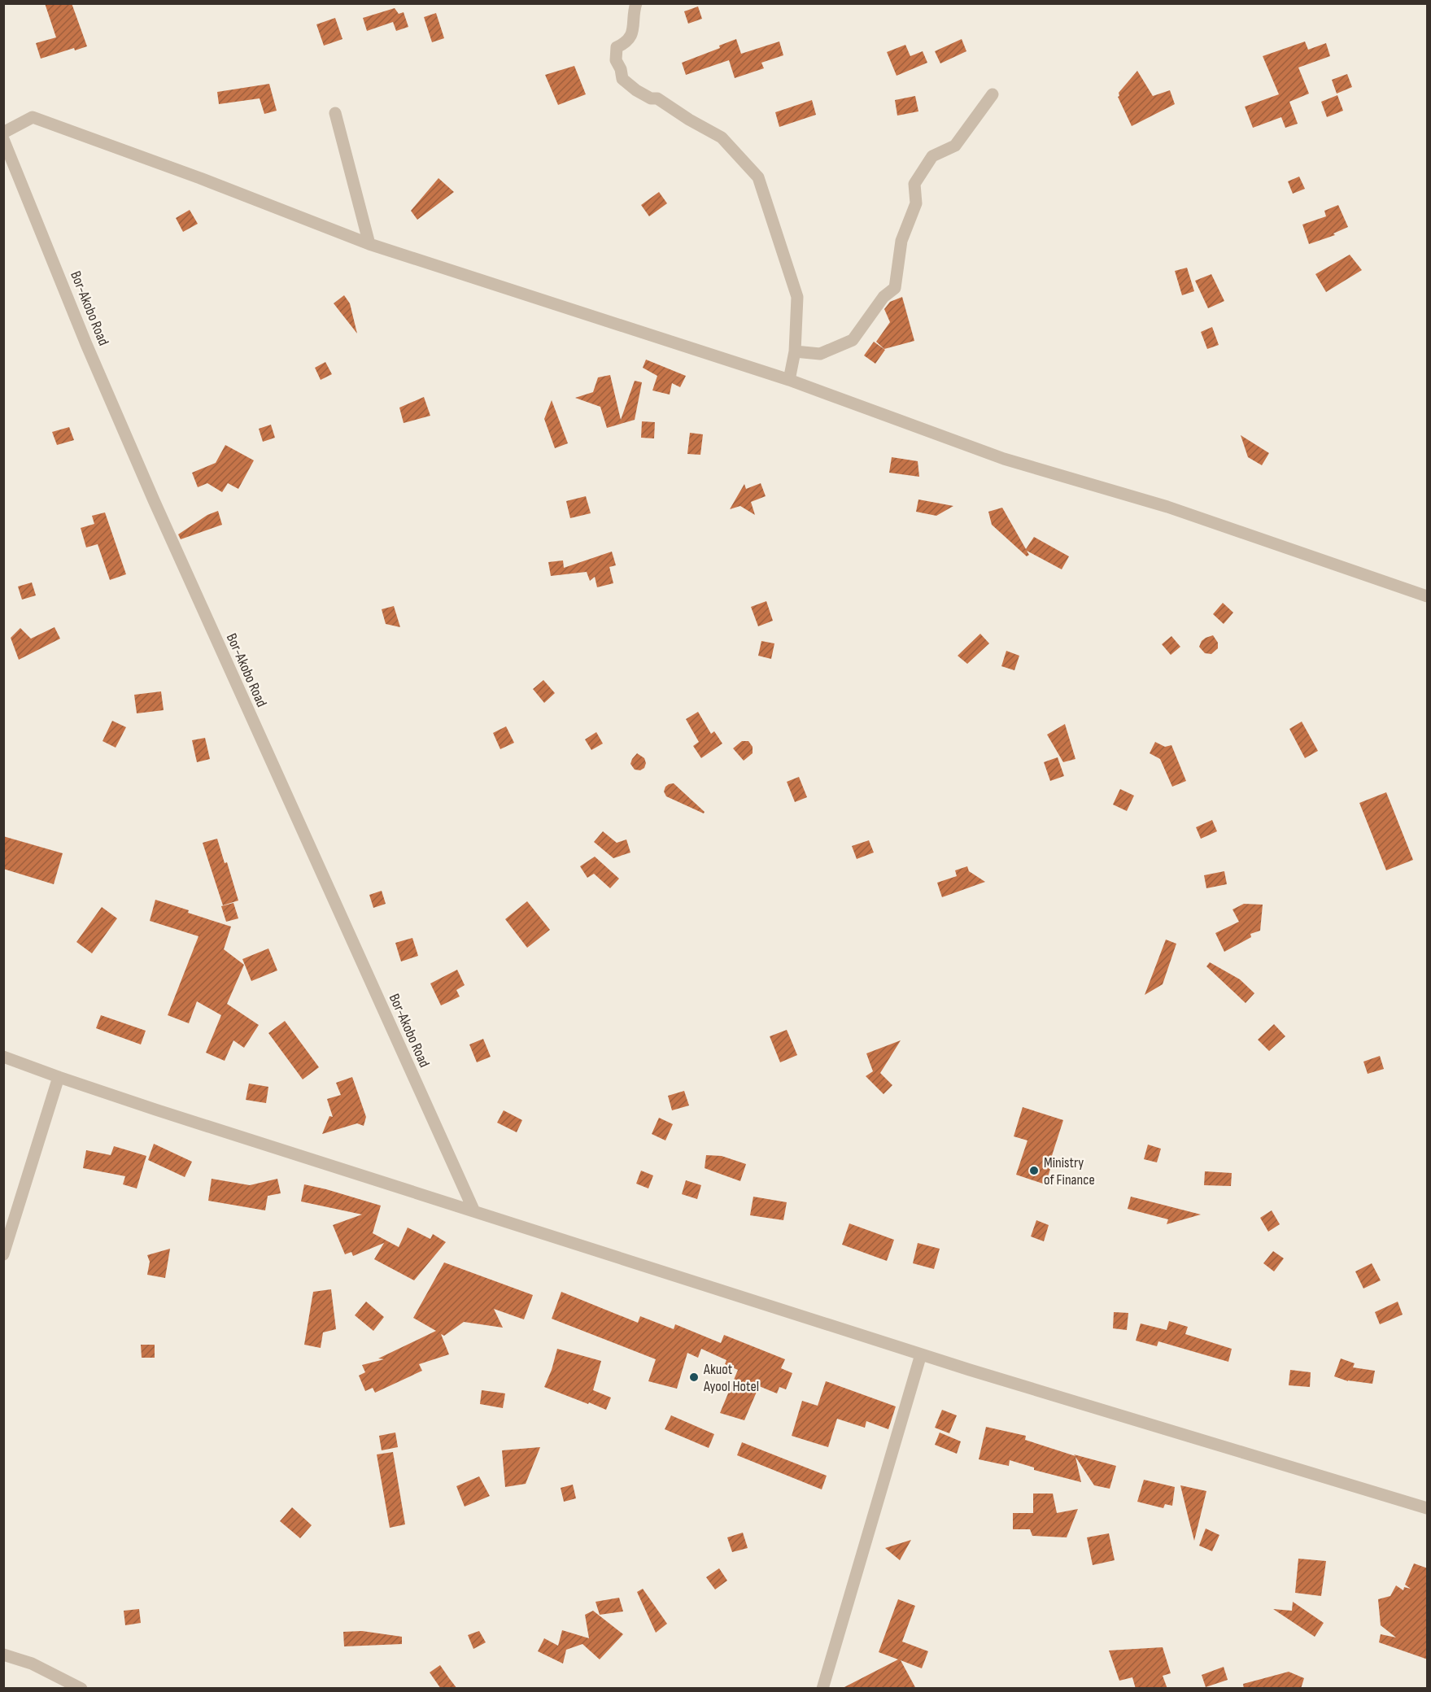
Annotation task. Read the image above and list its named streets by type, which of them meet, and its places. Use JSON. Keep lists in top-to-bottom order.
{
  "streets": {
    "street": ["Bor-Akobo Road"]
  },
  "places": ["Ministry of Finance", "Akuot Ayool Hotel"]
}
